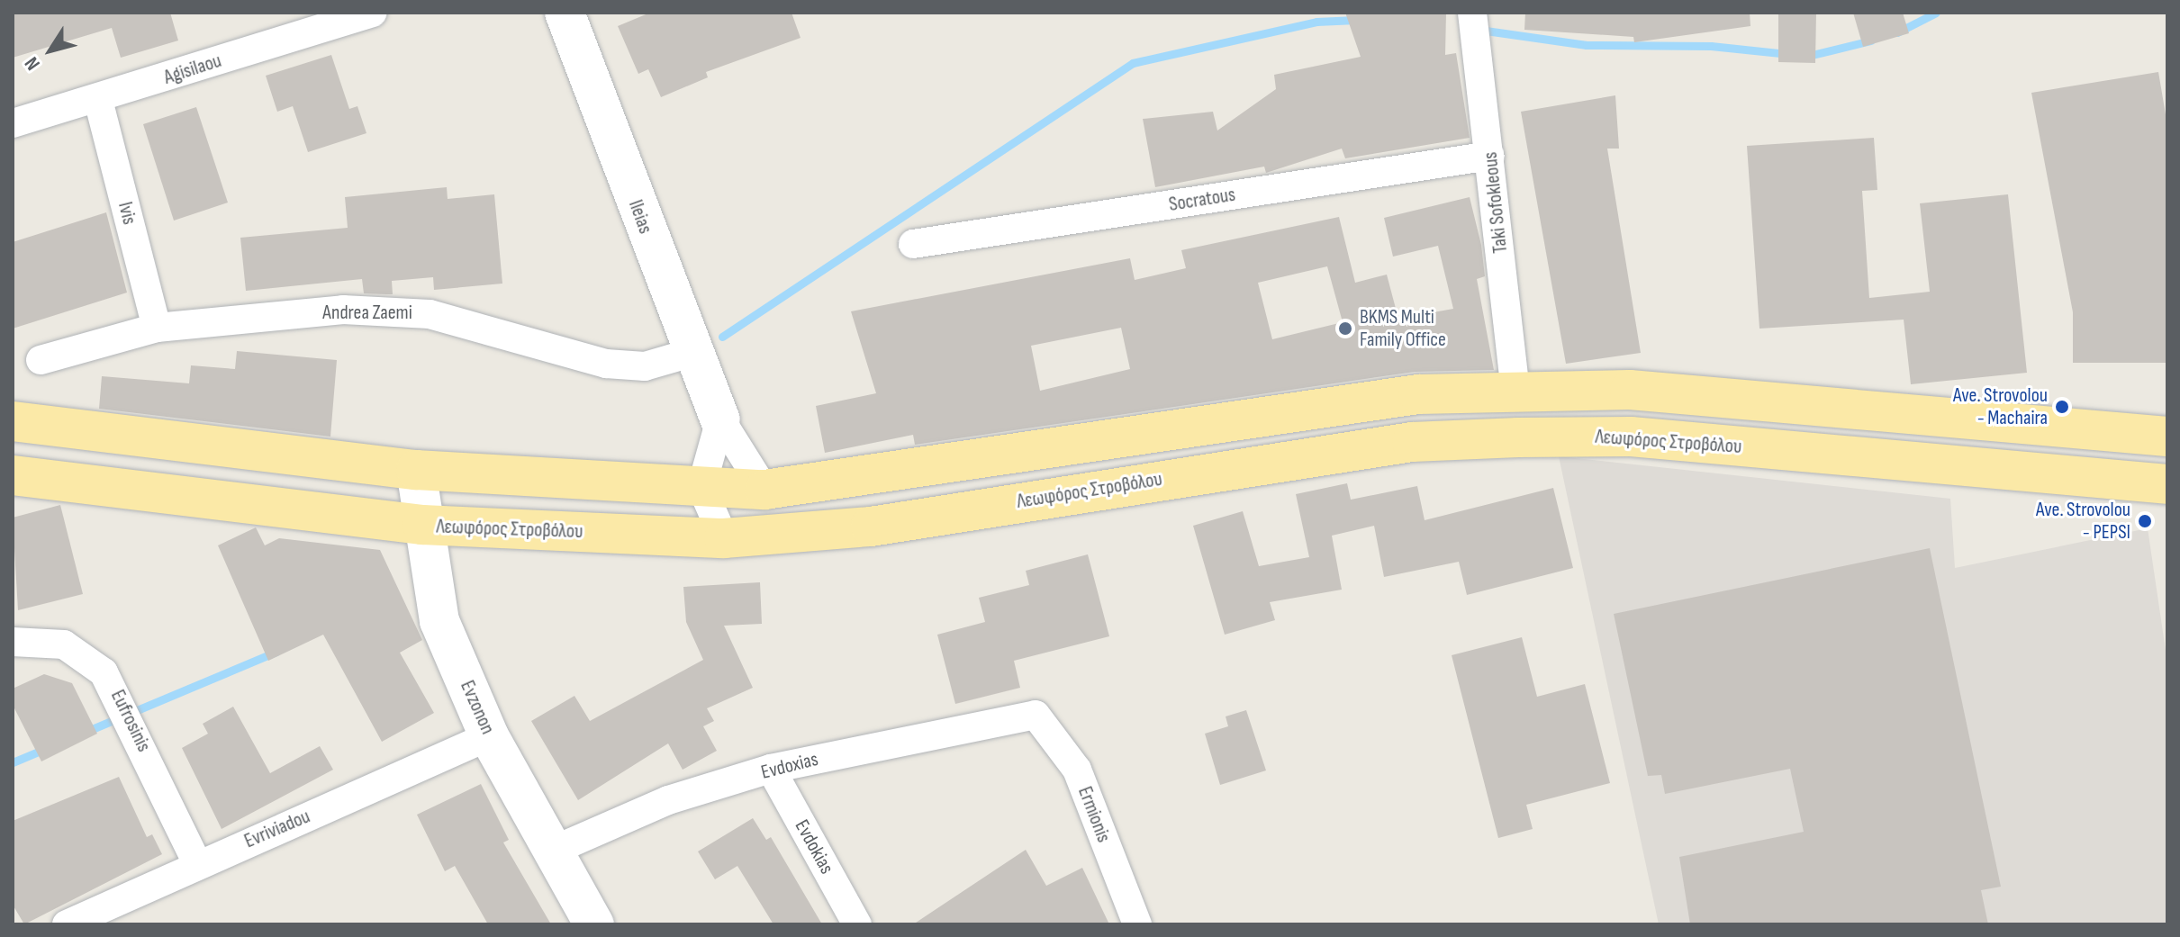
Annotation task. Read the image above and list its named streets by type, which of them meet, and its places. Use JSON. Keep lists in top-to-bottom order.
{
  "streets": {
    "main road": ["Λεωφόρος Στροβόλου"],
    "street": [
      "Agisilaou",
      "Socratous",
      "Taki Sofokleous",
      "Ivis",
      "Ileias",
      "Andrea Zaemi",
      "Evzonon",
      "Eufrosinis",
      "Evdoxias",
      "Ermionis",
      "Evriviadou",
      "Evdokias"
    ]
  },
  "crossings": [
    ["Agisilaou", "Ivis"],
    ["Socratous", "Taki Sofokleous"],
    ["Ivis", "Andrea Zaemi"],
    ["Ileias", "Andrea Zaemi"],
    ["Λεωφόρος Στροβόλου", "Evzonon"],
    ["Evzonon", "Evdoxias"],
    ["Evzonon", "Evriviadou"],
    ["Eufrosinis", "Evriviadou"],
    ["Evdoxias", "Ermionis"],
    ["Evdoxias", "Evdokias"]
  ],
  "places": ["BKMS Multi Family Office", "Ave. Strovolou - Machaira", "Ave. Strovolou - PEPSI"],
  "north": "bottom left"
}
